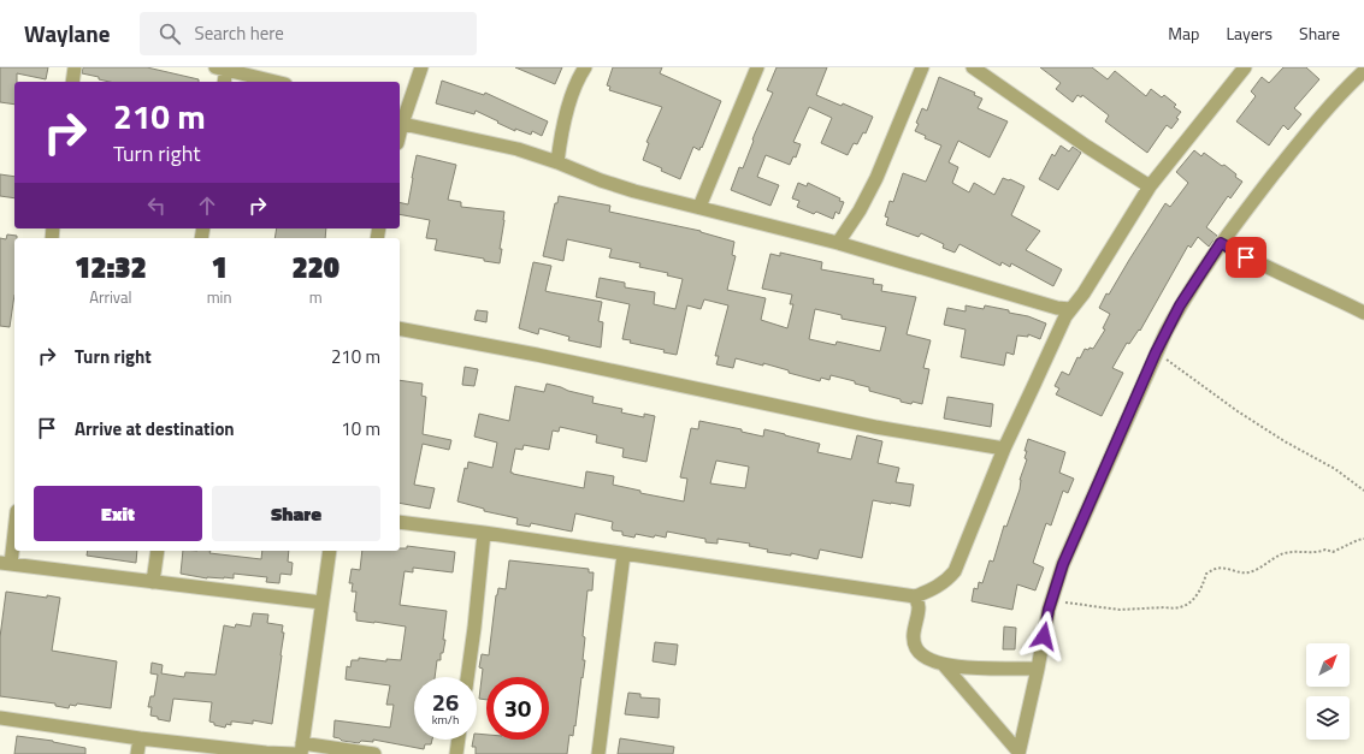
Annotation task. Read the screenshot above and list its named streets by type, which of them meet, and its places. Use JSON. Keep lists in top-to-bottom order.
{
  "north": "top right",
  "page": {
    "header": "Waylane",
    "search": "Search here",
    "nav": ["Map", "Layers", "Share"],
    "turn": ["210 m", "Turn right"],
    "eta": [
      "12:32",
      "Arrival",
      "1",
      "min",
      "220",
      "m"
    ],
    "list": [
      {
        "name": "Turn right",
        "value": "210 m"
      },
      {
        "name": "Arrive at destination",
        "value": "10 m"
      }
    ],
    "buttons": ["Exit", "Share"],
    "speed": "26 km/h",
    "limit": "30"
  }
}
